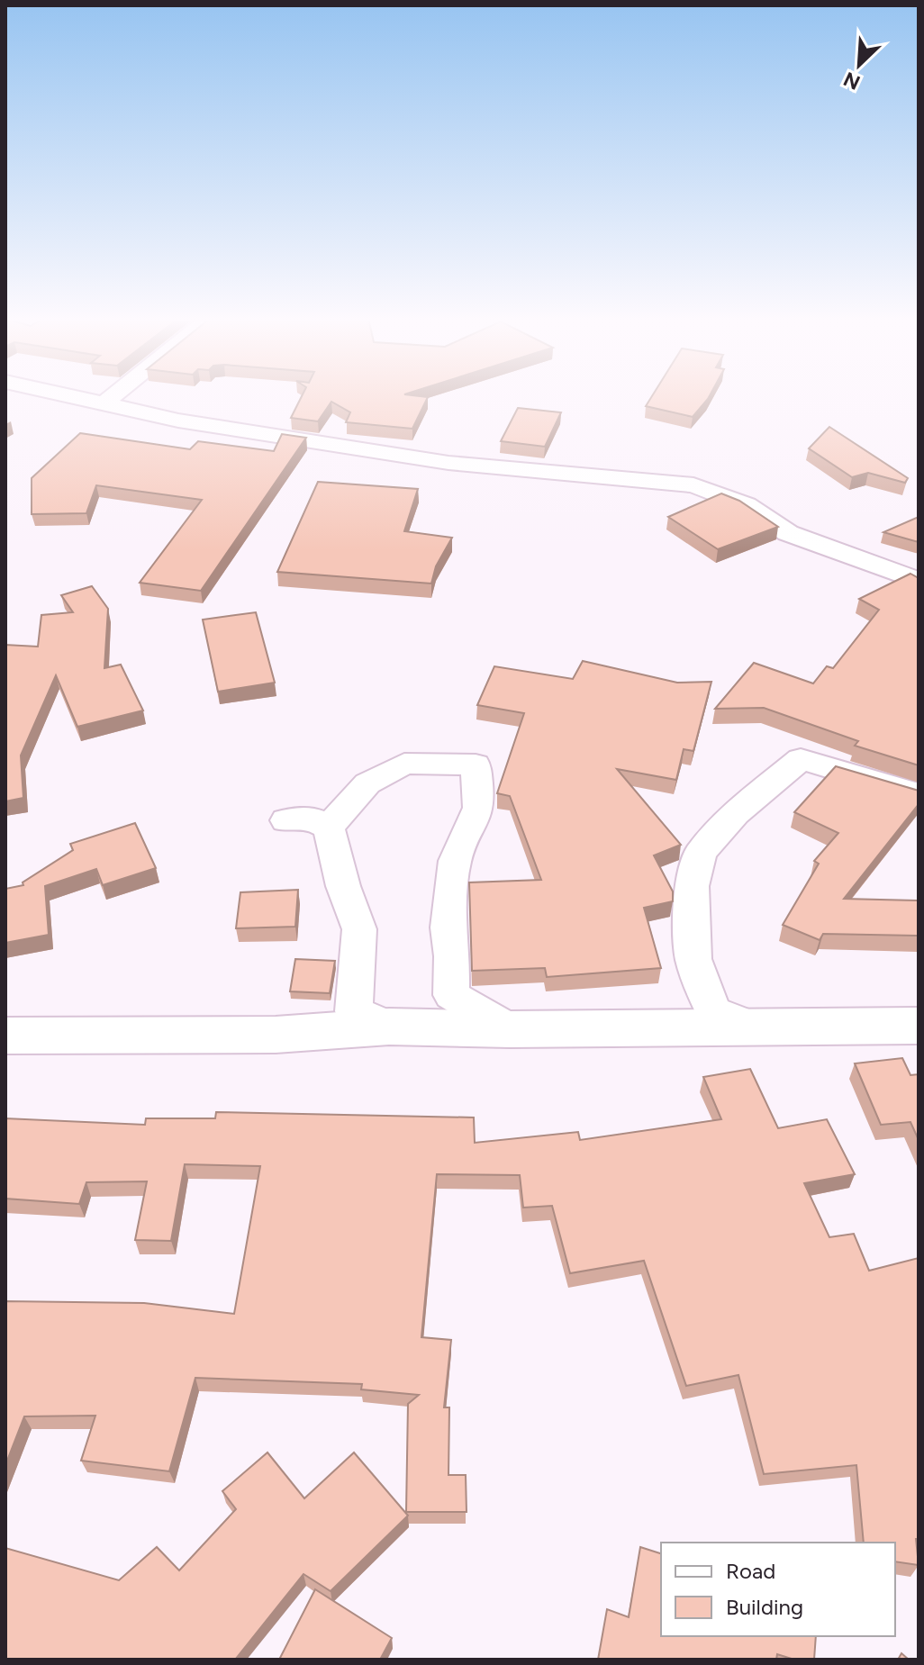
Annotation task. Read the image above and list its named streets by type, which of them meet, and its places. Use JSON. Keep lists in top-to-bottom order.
{
  "legend": ["Road", "Building"],
  "north": "bottom left"
}
